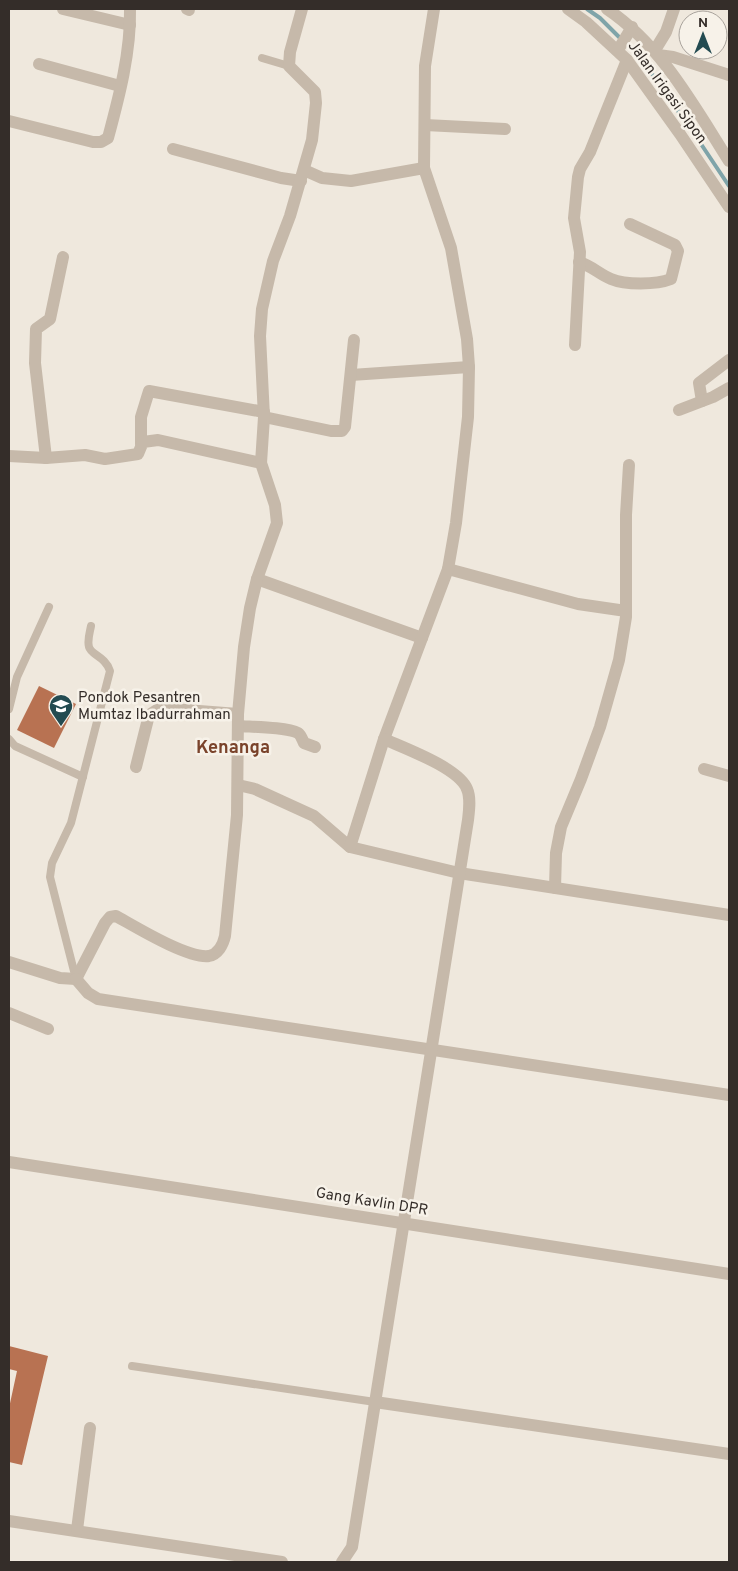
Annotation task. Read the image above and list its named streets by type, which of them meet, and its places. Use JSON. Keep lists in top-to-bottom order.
{
  "streets": {
    "street": ["Jalan Irigasi Sipon", "Gang Kavlin DPR"]
  },
  "districts": ["Kenanga"],
  "places": {
    "school or university": ["Pondok Pesantren Mumtaz Ibadurrahman"]
  },
  "north": "top"
}
